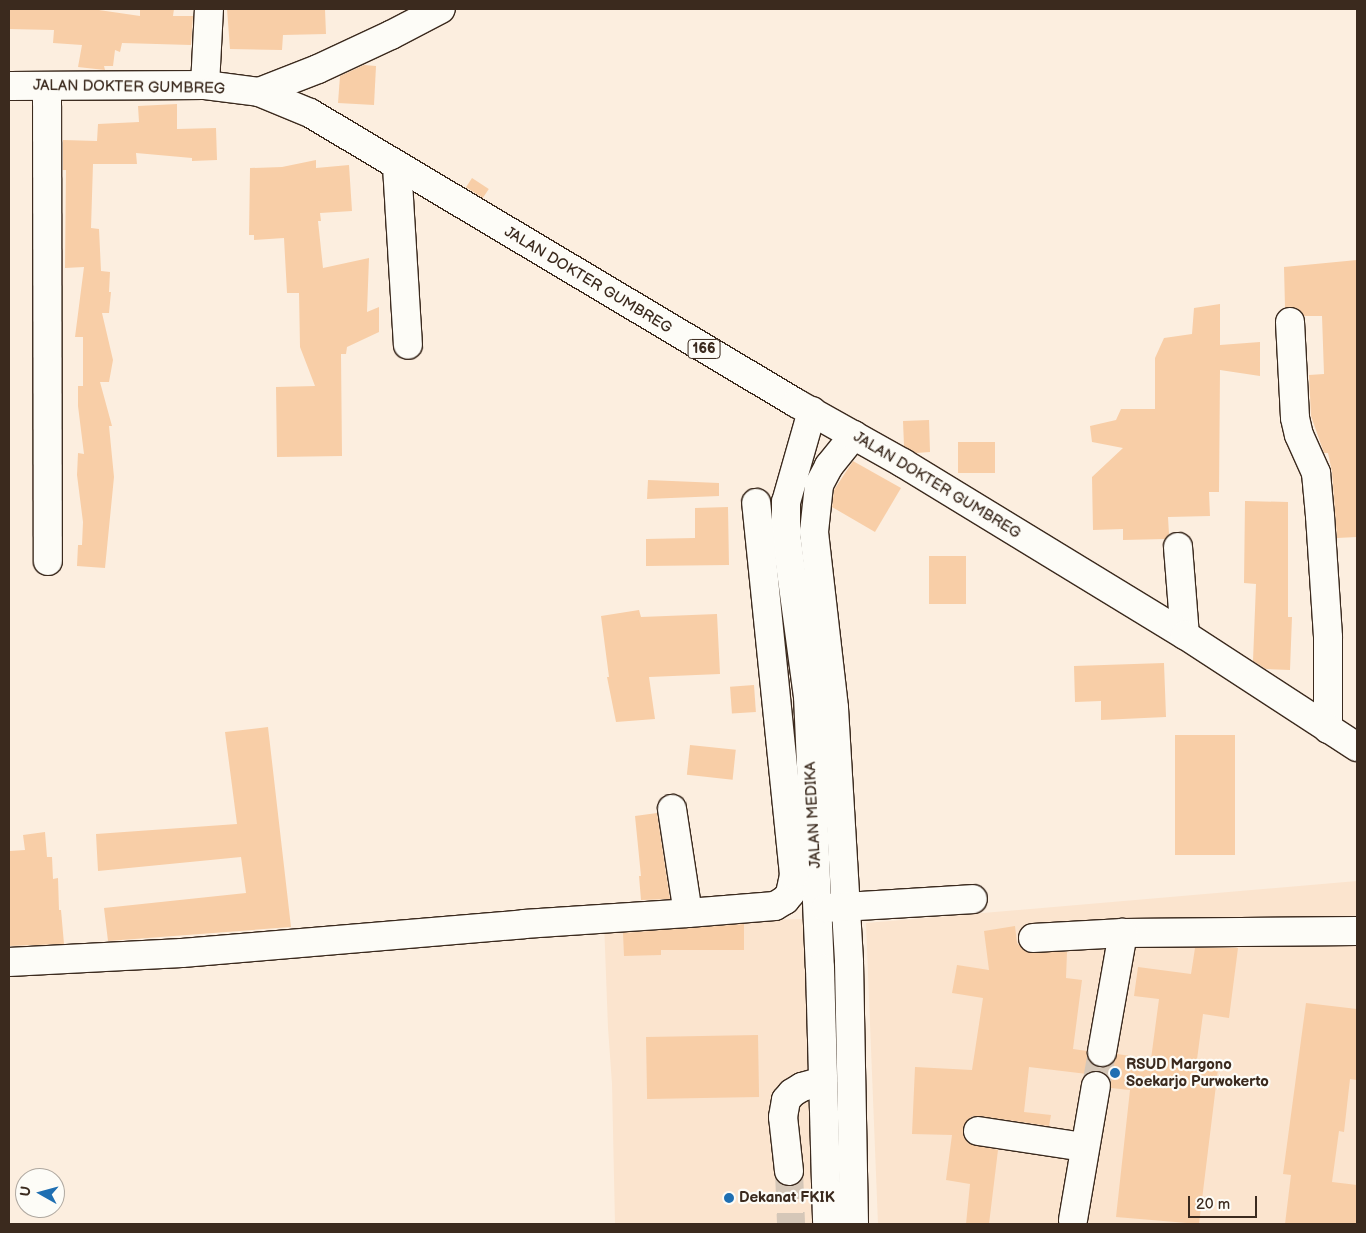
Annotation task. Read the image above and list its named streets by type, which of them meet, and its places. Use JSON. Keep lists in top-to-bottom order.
{
  "streets": {
    "street": ["JALAN DOKTER GUMBREG", "166", "JALAN MEDIKA"]
  },
  "crossings": [
    ["JALAN DOKTER GUMBREG", "JALAN MEDIKA"]
  ],
  "places": ["RSUD Margono Soekarjo Purwokerto", "Dekanat FKIK"],
  "scale_bar": "20 m",
  "north": "left"
}
